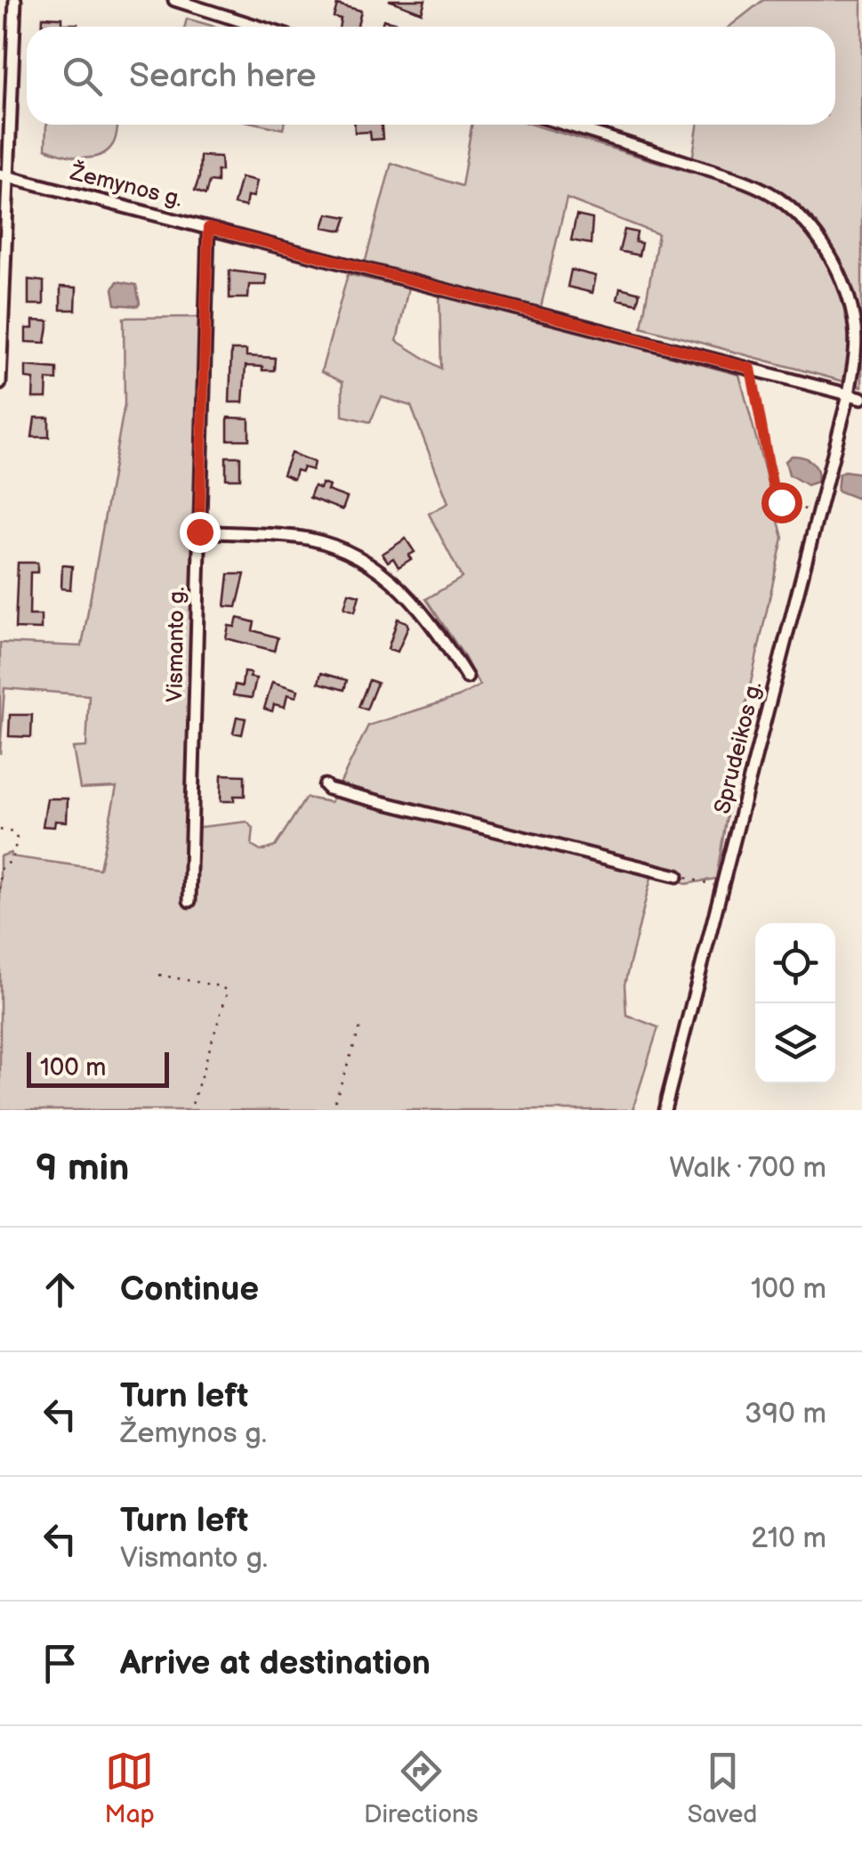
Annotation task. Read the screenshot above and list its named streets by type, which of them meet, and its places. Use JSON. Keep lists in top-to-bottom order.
{
  "streets": {
    "street": ["Žemynos g.", "Vismanto g.", "Sprudeikos g."]
  },
  "crossings": [
    ["Žemynos g.", "Vismanto g."],
    ["Žemynos g.", "Sprudeikos g."]
  ],
  "scale_bar": "100 m",
  "page": {
    "search": "Search here",
    "scale": "100 m",
    "heading": ["9 min", "Walk · 700 m"],
    "list": [
      ["Continue", "100 m"],
      ["Turn left", "Žemynos g.", "390 m"],
      ["Turn left", "Vismanto g.", "210 m"],
      "Arrive at destination"
    ],
    "nav": ["Map", "Directions", "Saved"]
  }
}
